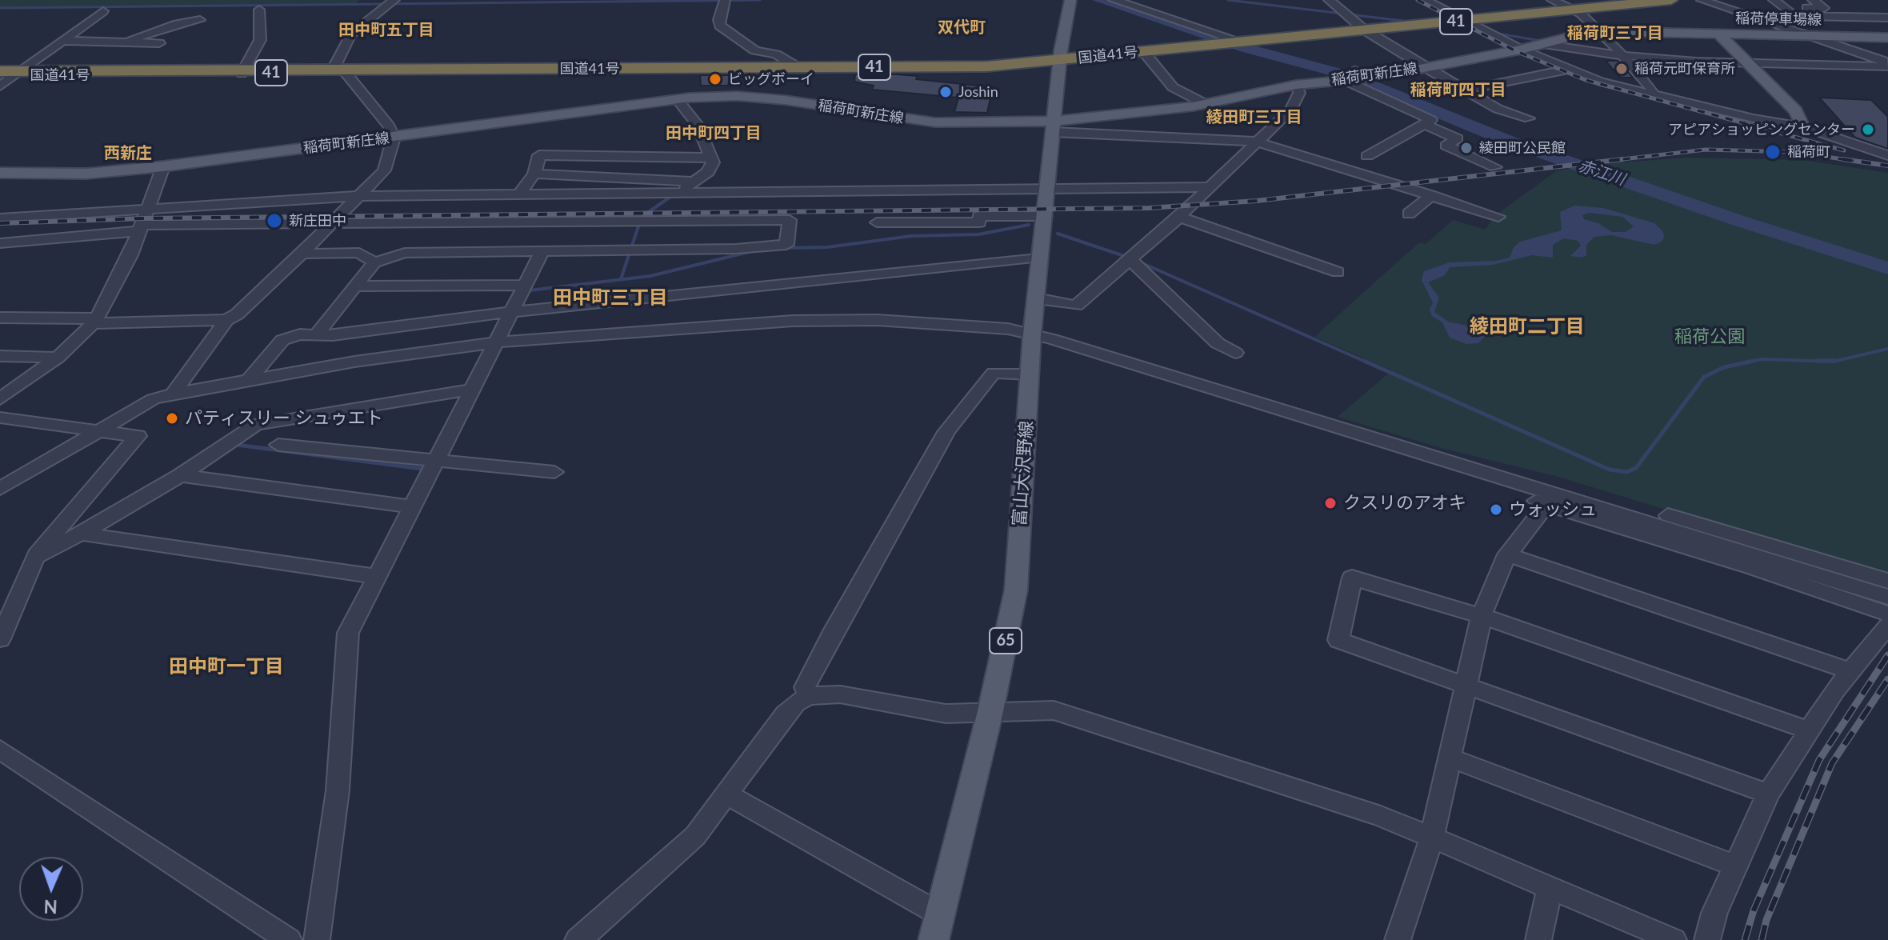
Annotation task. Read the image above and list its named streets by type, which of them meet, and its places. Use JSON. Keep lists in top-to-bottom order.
{
  "streets": {
    "highway": ["41", "国道41号"],
    "main road": [
      "稲荷停車場線",
      "稲荷町新庄線",
      "富山大沢野線",
      "65"
    ]
  },
  "crossings": [
    ["稲荷停車場線", "稲荷町新庄線"],
    ["国道41号", "富山大沢野線"],
    ["稲荷町新庄線", "富山大沢野線"]
  ],
  "districts": [
    "双代町",
    "田中町五丁目",
    "稲荷町三丁目",
    "稲荷町四丁目",
    "綾田町三丁目",
    "田中町四丁目",
    "西新庄",
    "田中町三丁目",
    "綾田町二丁目",
    "田中町一丁目"
  ],
  "water": ["赤江川"],
  "parks": ["稲荷公園"],
  "places": [
    "稲荷元町保育所",
    "ビッグボーイ",
    "Joshin",
    "アピアショッピングセンター",
    "綾田町公民館",
    "稲荷町",
    "新庄田中",
    "パティスリー シュゥエト",
    "クスリのアオキ",
    "ウォッシュ"
  ],
  "north": "bottom"
}
